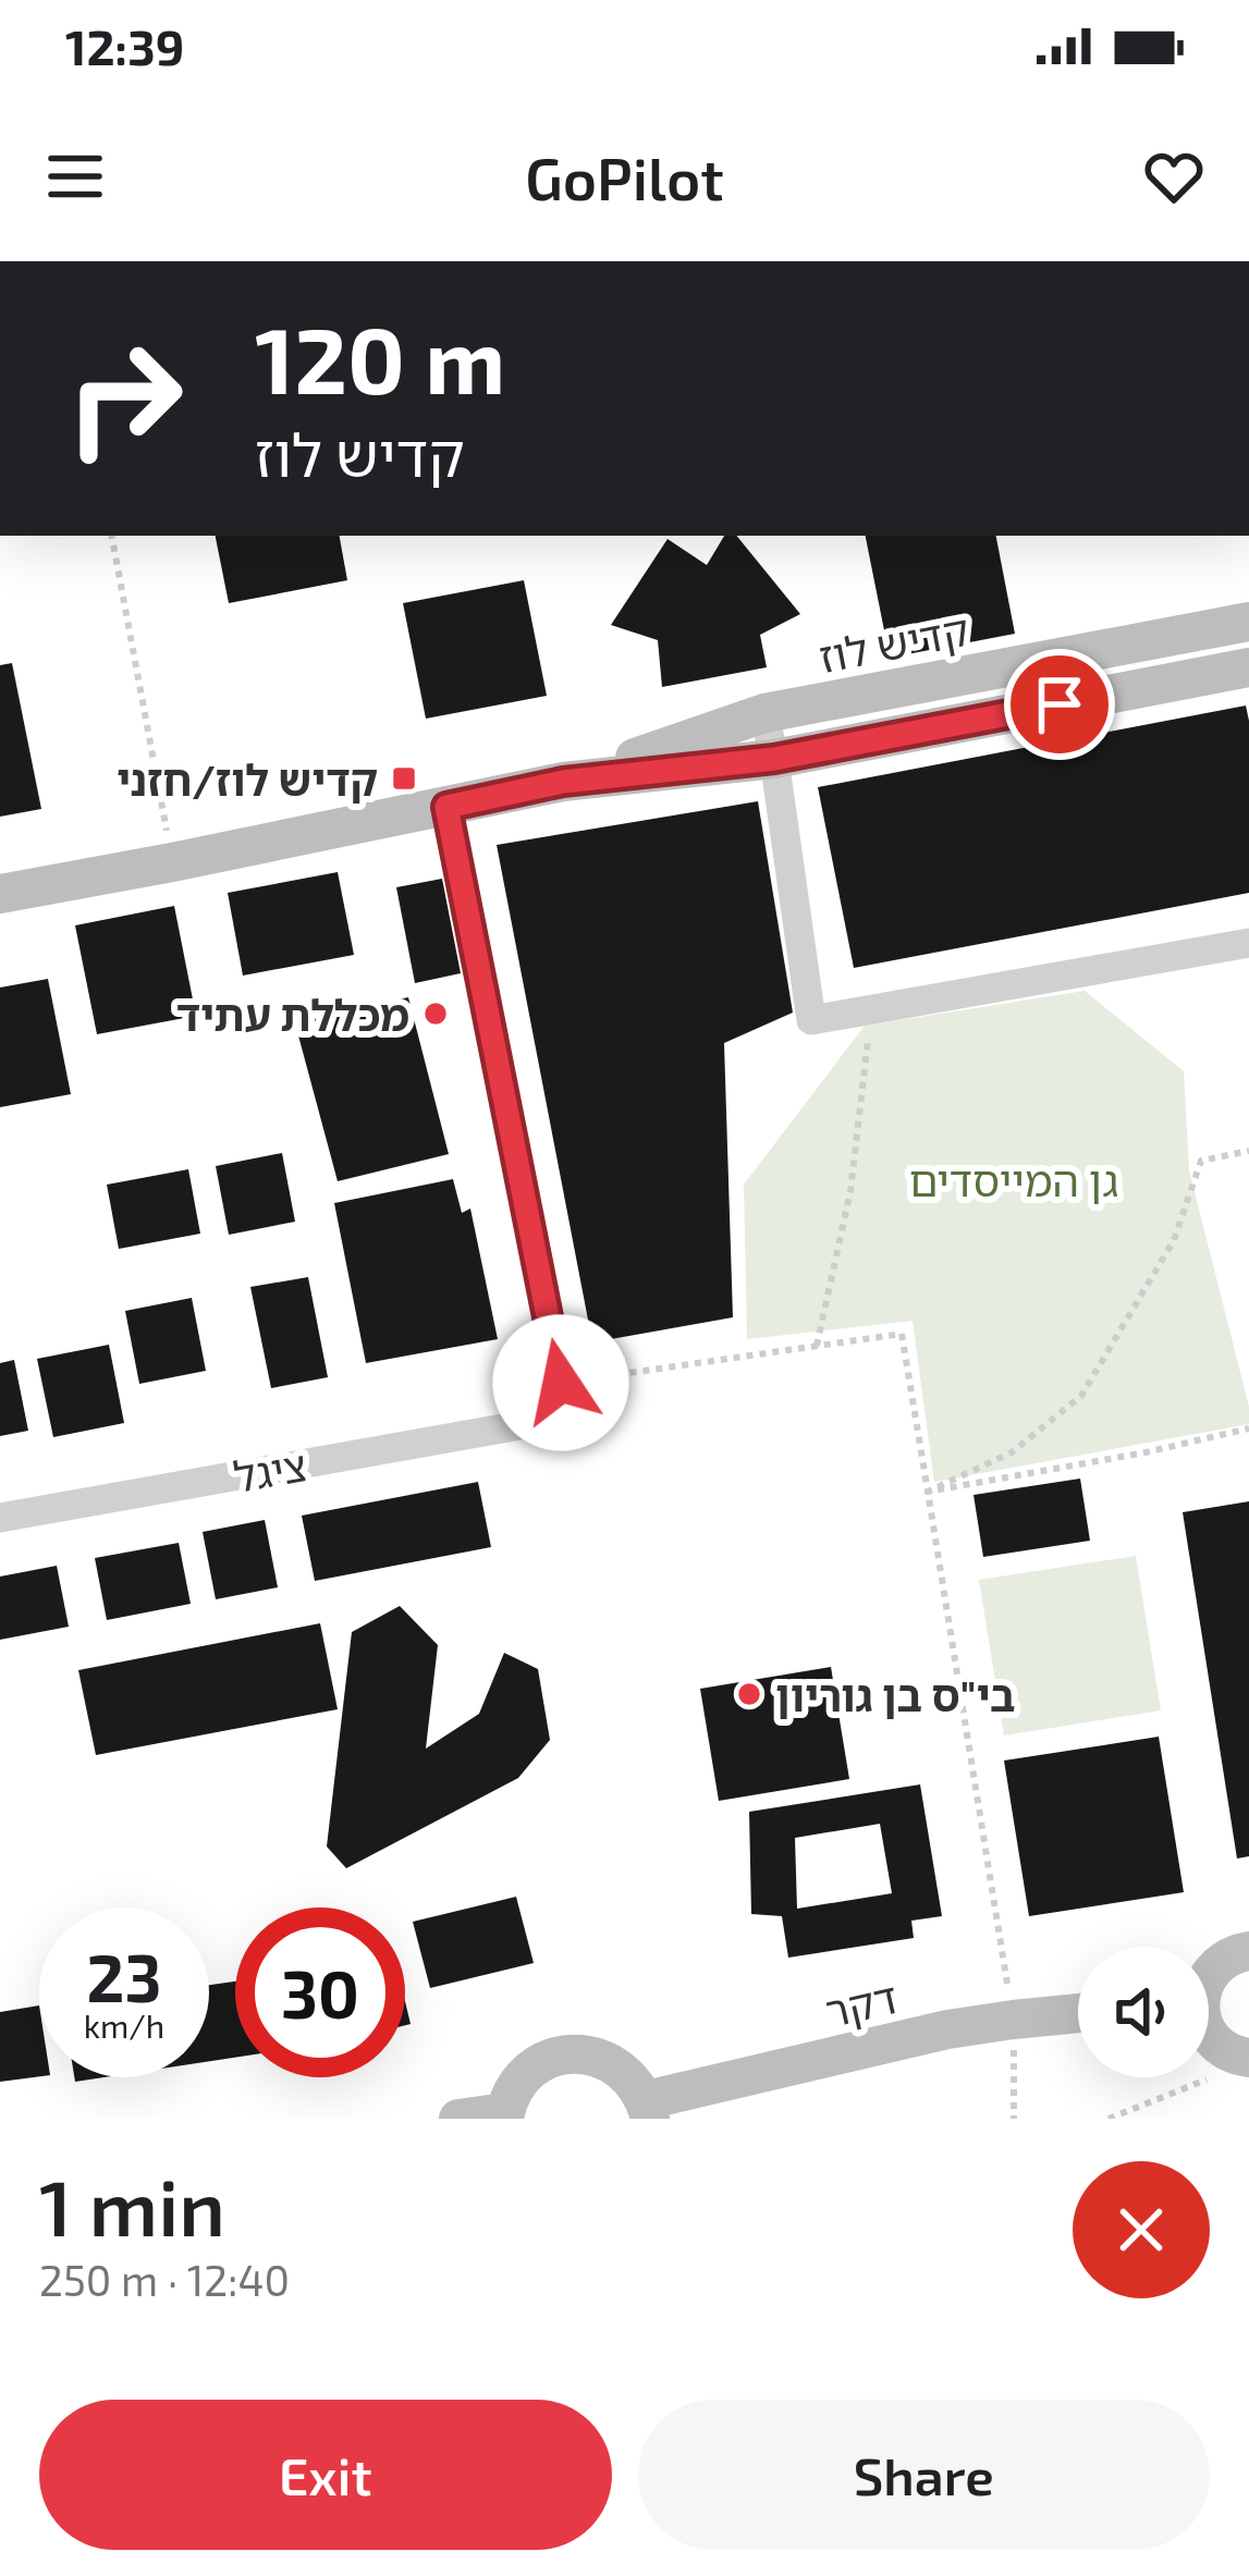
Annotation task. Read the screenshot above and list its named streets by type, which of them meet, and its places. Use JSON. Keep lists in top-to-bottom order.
{
  "streets": {
    "street": ["קדיש לוז", "ציגל", "דקר"]
  },
  "parks": ["גן המייסדים"],
  "places": {
    "transit": ["קדיש לוז/חזני"],
    "other": ["מכללת עתיד", "בי\"ס בן גוריון"]
  },
  "page": {
    "status": "12:39",
    "header": "GoPilot",
    "turn": ["120 m", "קדיש לוז"],
    "speed": "23 km/h",
    "limit": "30",
    "heading": ["1 min", "250 m · 12:40"],
    "buttons": ["Exit", "Share"]
  }
}
